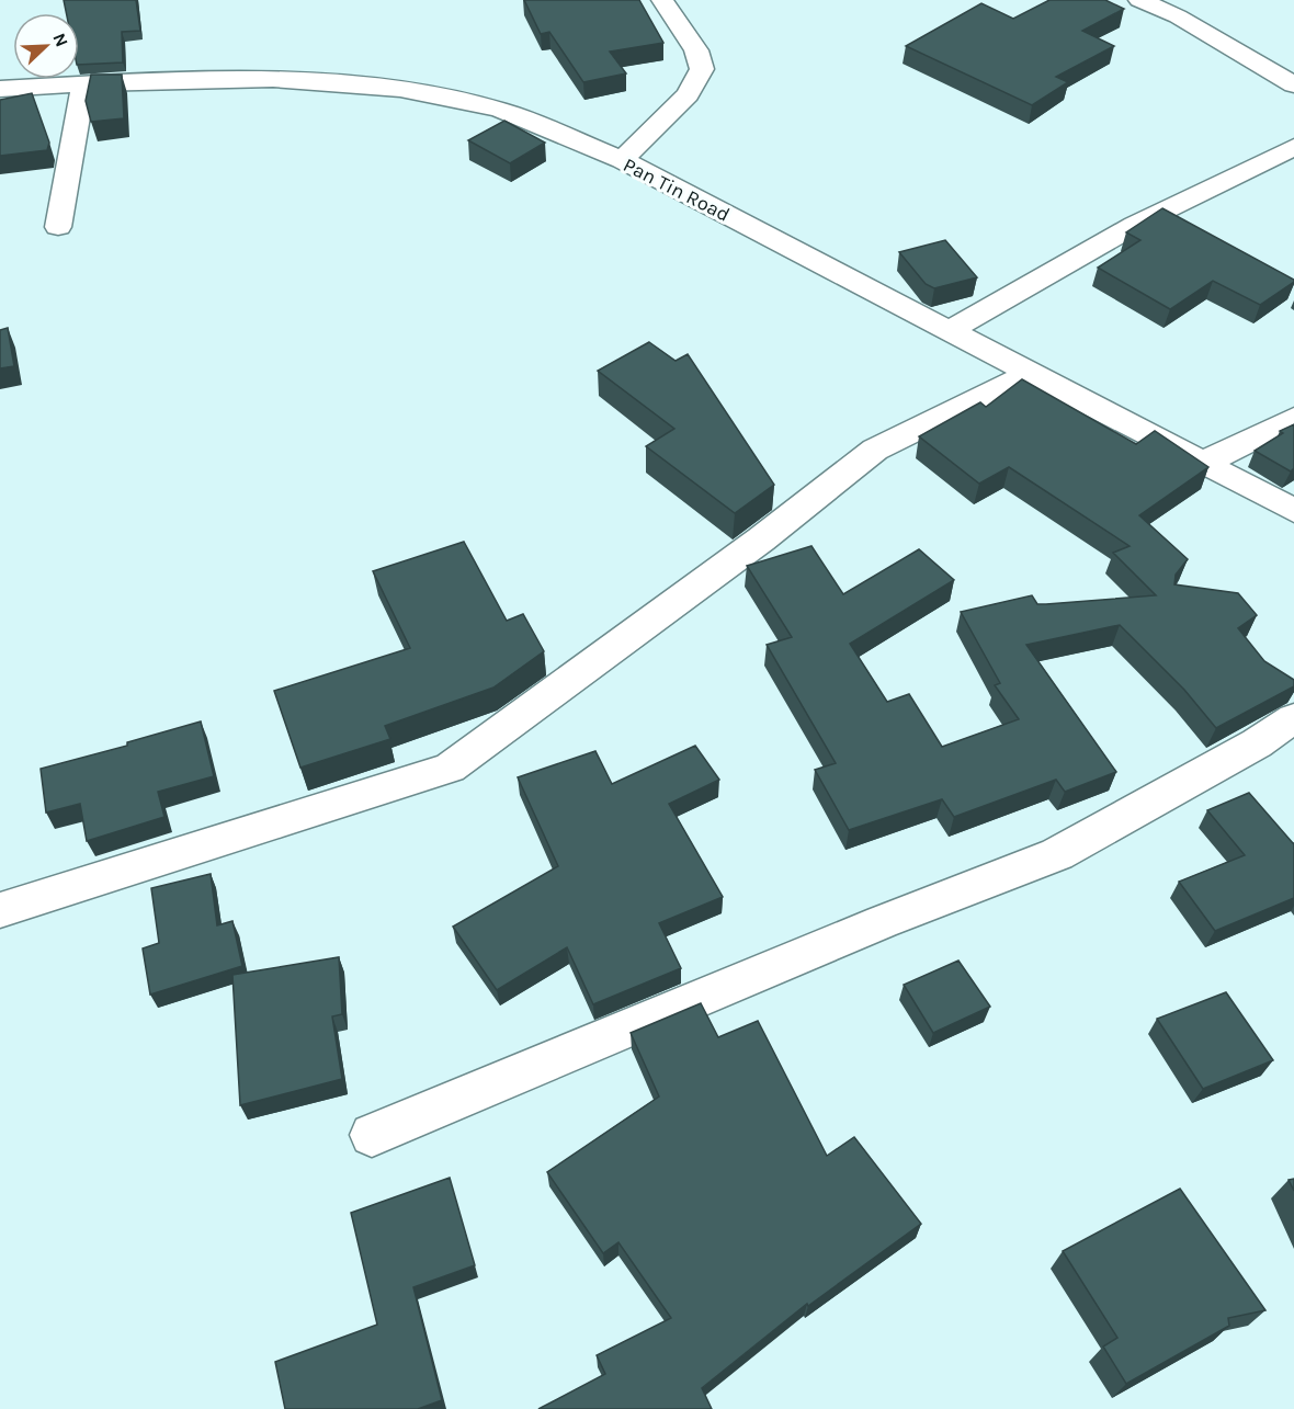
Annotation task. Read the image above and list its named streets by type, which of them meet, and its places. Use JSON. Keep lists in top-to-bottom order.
{
  "streets": {
    "street": ["Pan Tin Road"]
  },
  "north": "top right"
}
